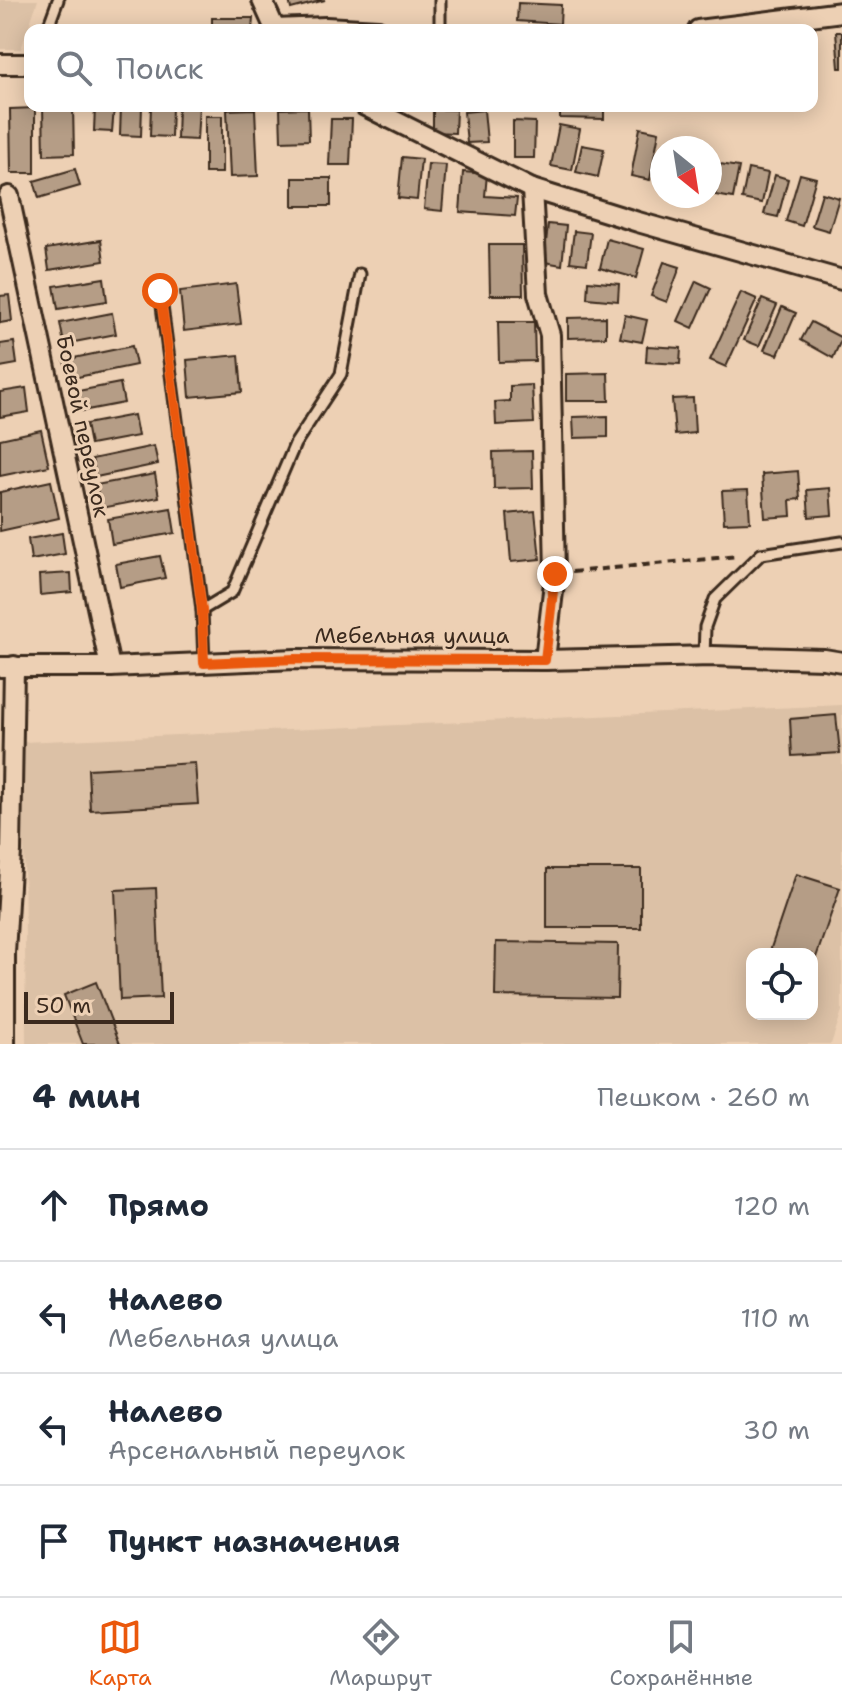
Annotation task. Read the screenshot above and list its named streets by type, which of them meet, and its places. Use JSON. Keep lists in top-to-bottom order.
{
  "streets": {
    "street": ["Боевой переулок", "Мебельная улица"]
  },
  "crossings": [
    ["Боевой переулок", "Мебельная улица"]
  ],
  "scale_bar": "50 m",
  "north": "bottom right",
  "page": {
    "search": "Поиск",
    "scale": "50 m",
    "heading": ["4 мин", "Пешком · 260 m"],
    "list": [
      ["Прямо", "120 m"],
      ["Налево", "Мебельная улица", "110 m"],
      ["Налево", "Арсенальный переулок", "30 m"],
      "Пункт назначения"
    ],
    "nav": ["Карта", "Маршрут", "Сохранённые"]
  }
}
